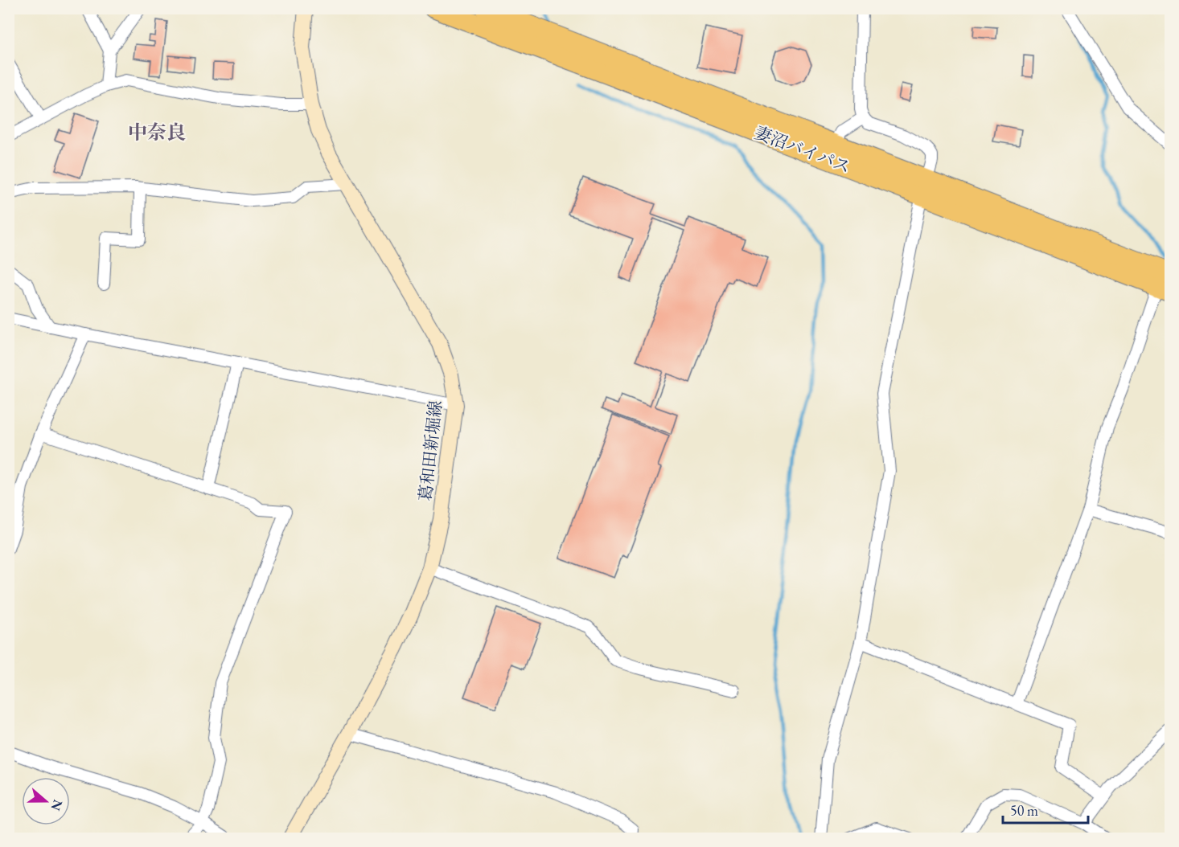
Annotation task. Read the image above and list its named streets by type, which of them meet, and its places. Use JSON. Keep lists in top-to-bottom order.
{
  "streets": {
    "highway": ["妻沼バイパス"],
    "main road": ["葛和田新堀線"]
  },
  "districts": ["中奈良"],
  "scale_bar": "50 m",
  "north": "right"
}
